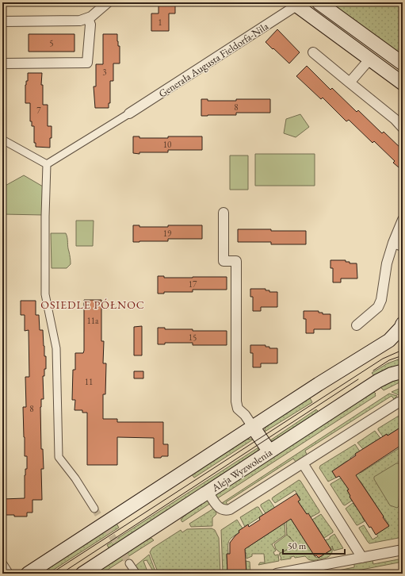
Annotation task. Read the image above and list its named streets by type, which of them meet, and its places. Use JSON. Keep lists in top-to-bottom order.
{
  "streets": {
    "main road": ["Generała Augusta Fieldorfa-Nila", "Aleja Wyzwolenia"]
  },
  "districts": ["OSIEDLE PÓŁNOC"],
  "house_numbers": [
    "1",
    "5",
    "3",
    "8",
    "7",
    "10",
    "19",
    "17",
    "11a",
    "15",
    "11",
    "8"
  ],
  "scale_bar": "50 m"
}
